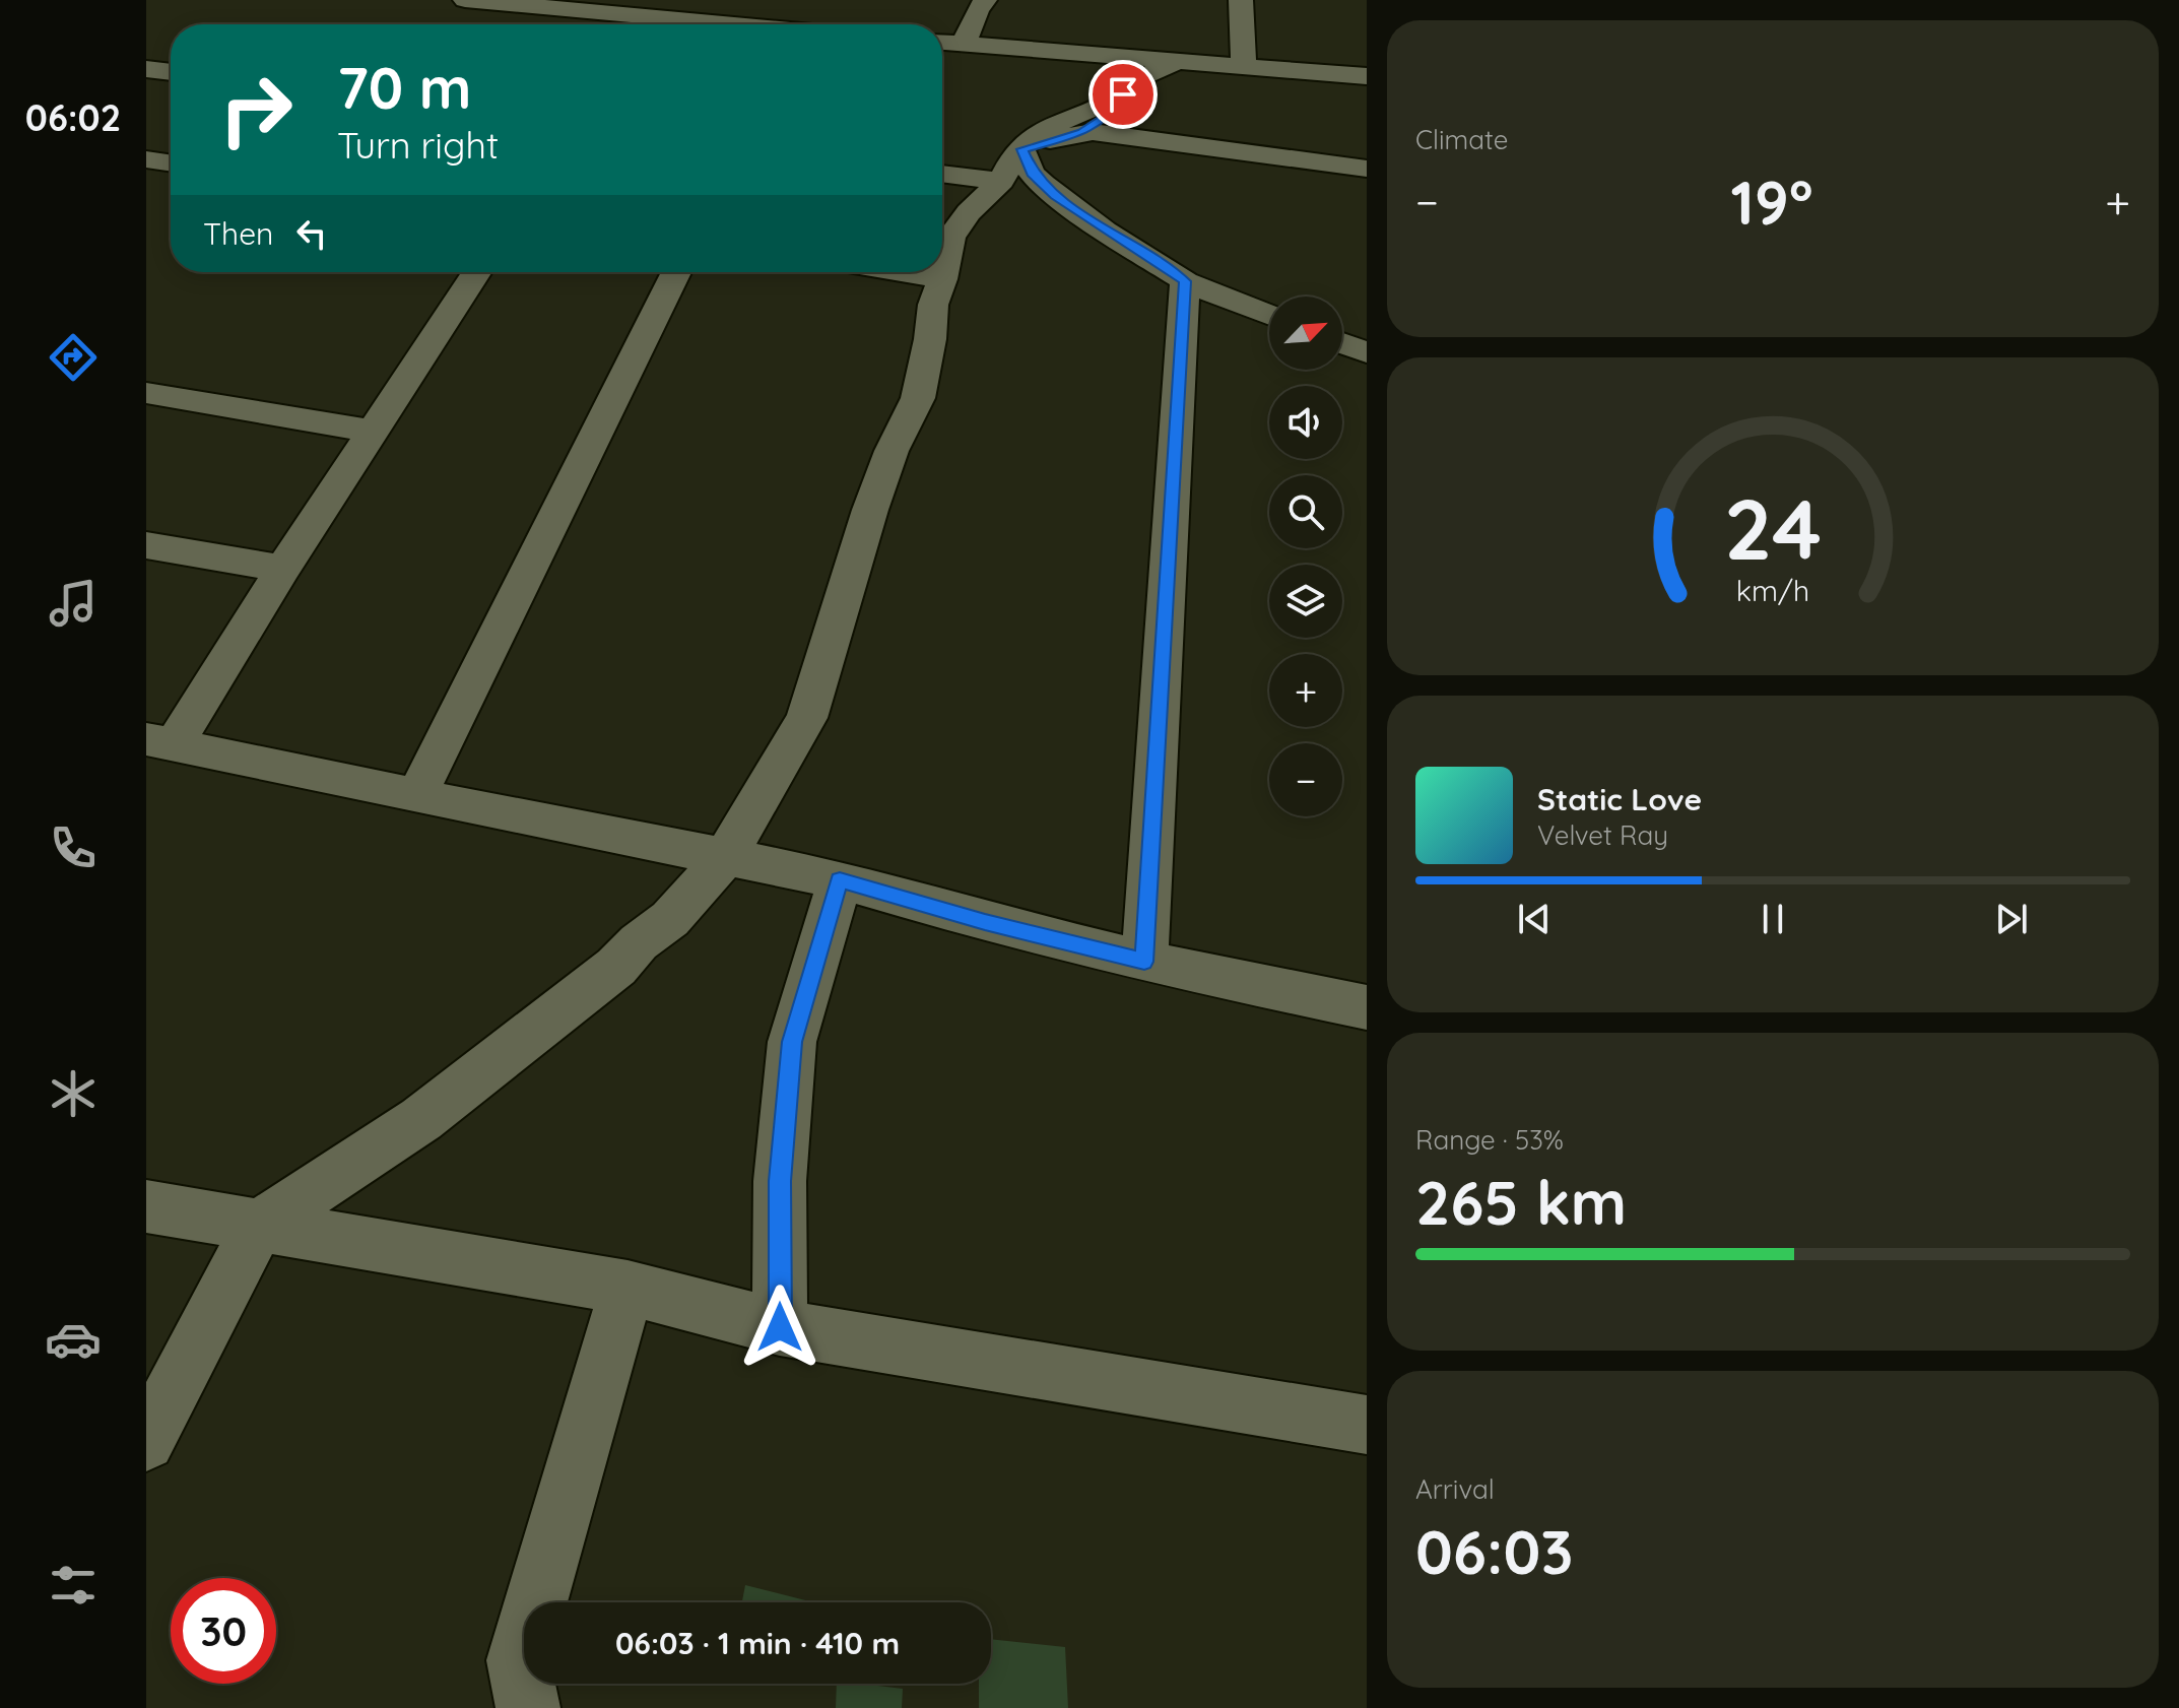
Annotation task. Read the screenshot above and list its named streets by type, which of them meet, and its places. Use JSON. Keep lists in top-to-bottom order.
{
  "north": "top right",
  "page": {
    "tabs": "06:02",
    "tile": [
      "Climate",
      ["Range · 53%", "265 km"],
      ["Arrival", "06:03"]
    ],
    "turn": ["70 m", "Turn right"],
    "heat": ["−", "19°", "+"],
    "then": "Then",
    "map_buttons": ["+", "−"],
    "song": ["Static Love", "Velvet Ray"],
    "limit": "30",
    "trip": "06:03 · 1 min · 410 m",
    "gauge": ["24", "km/h"]
  }
}
